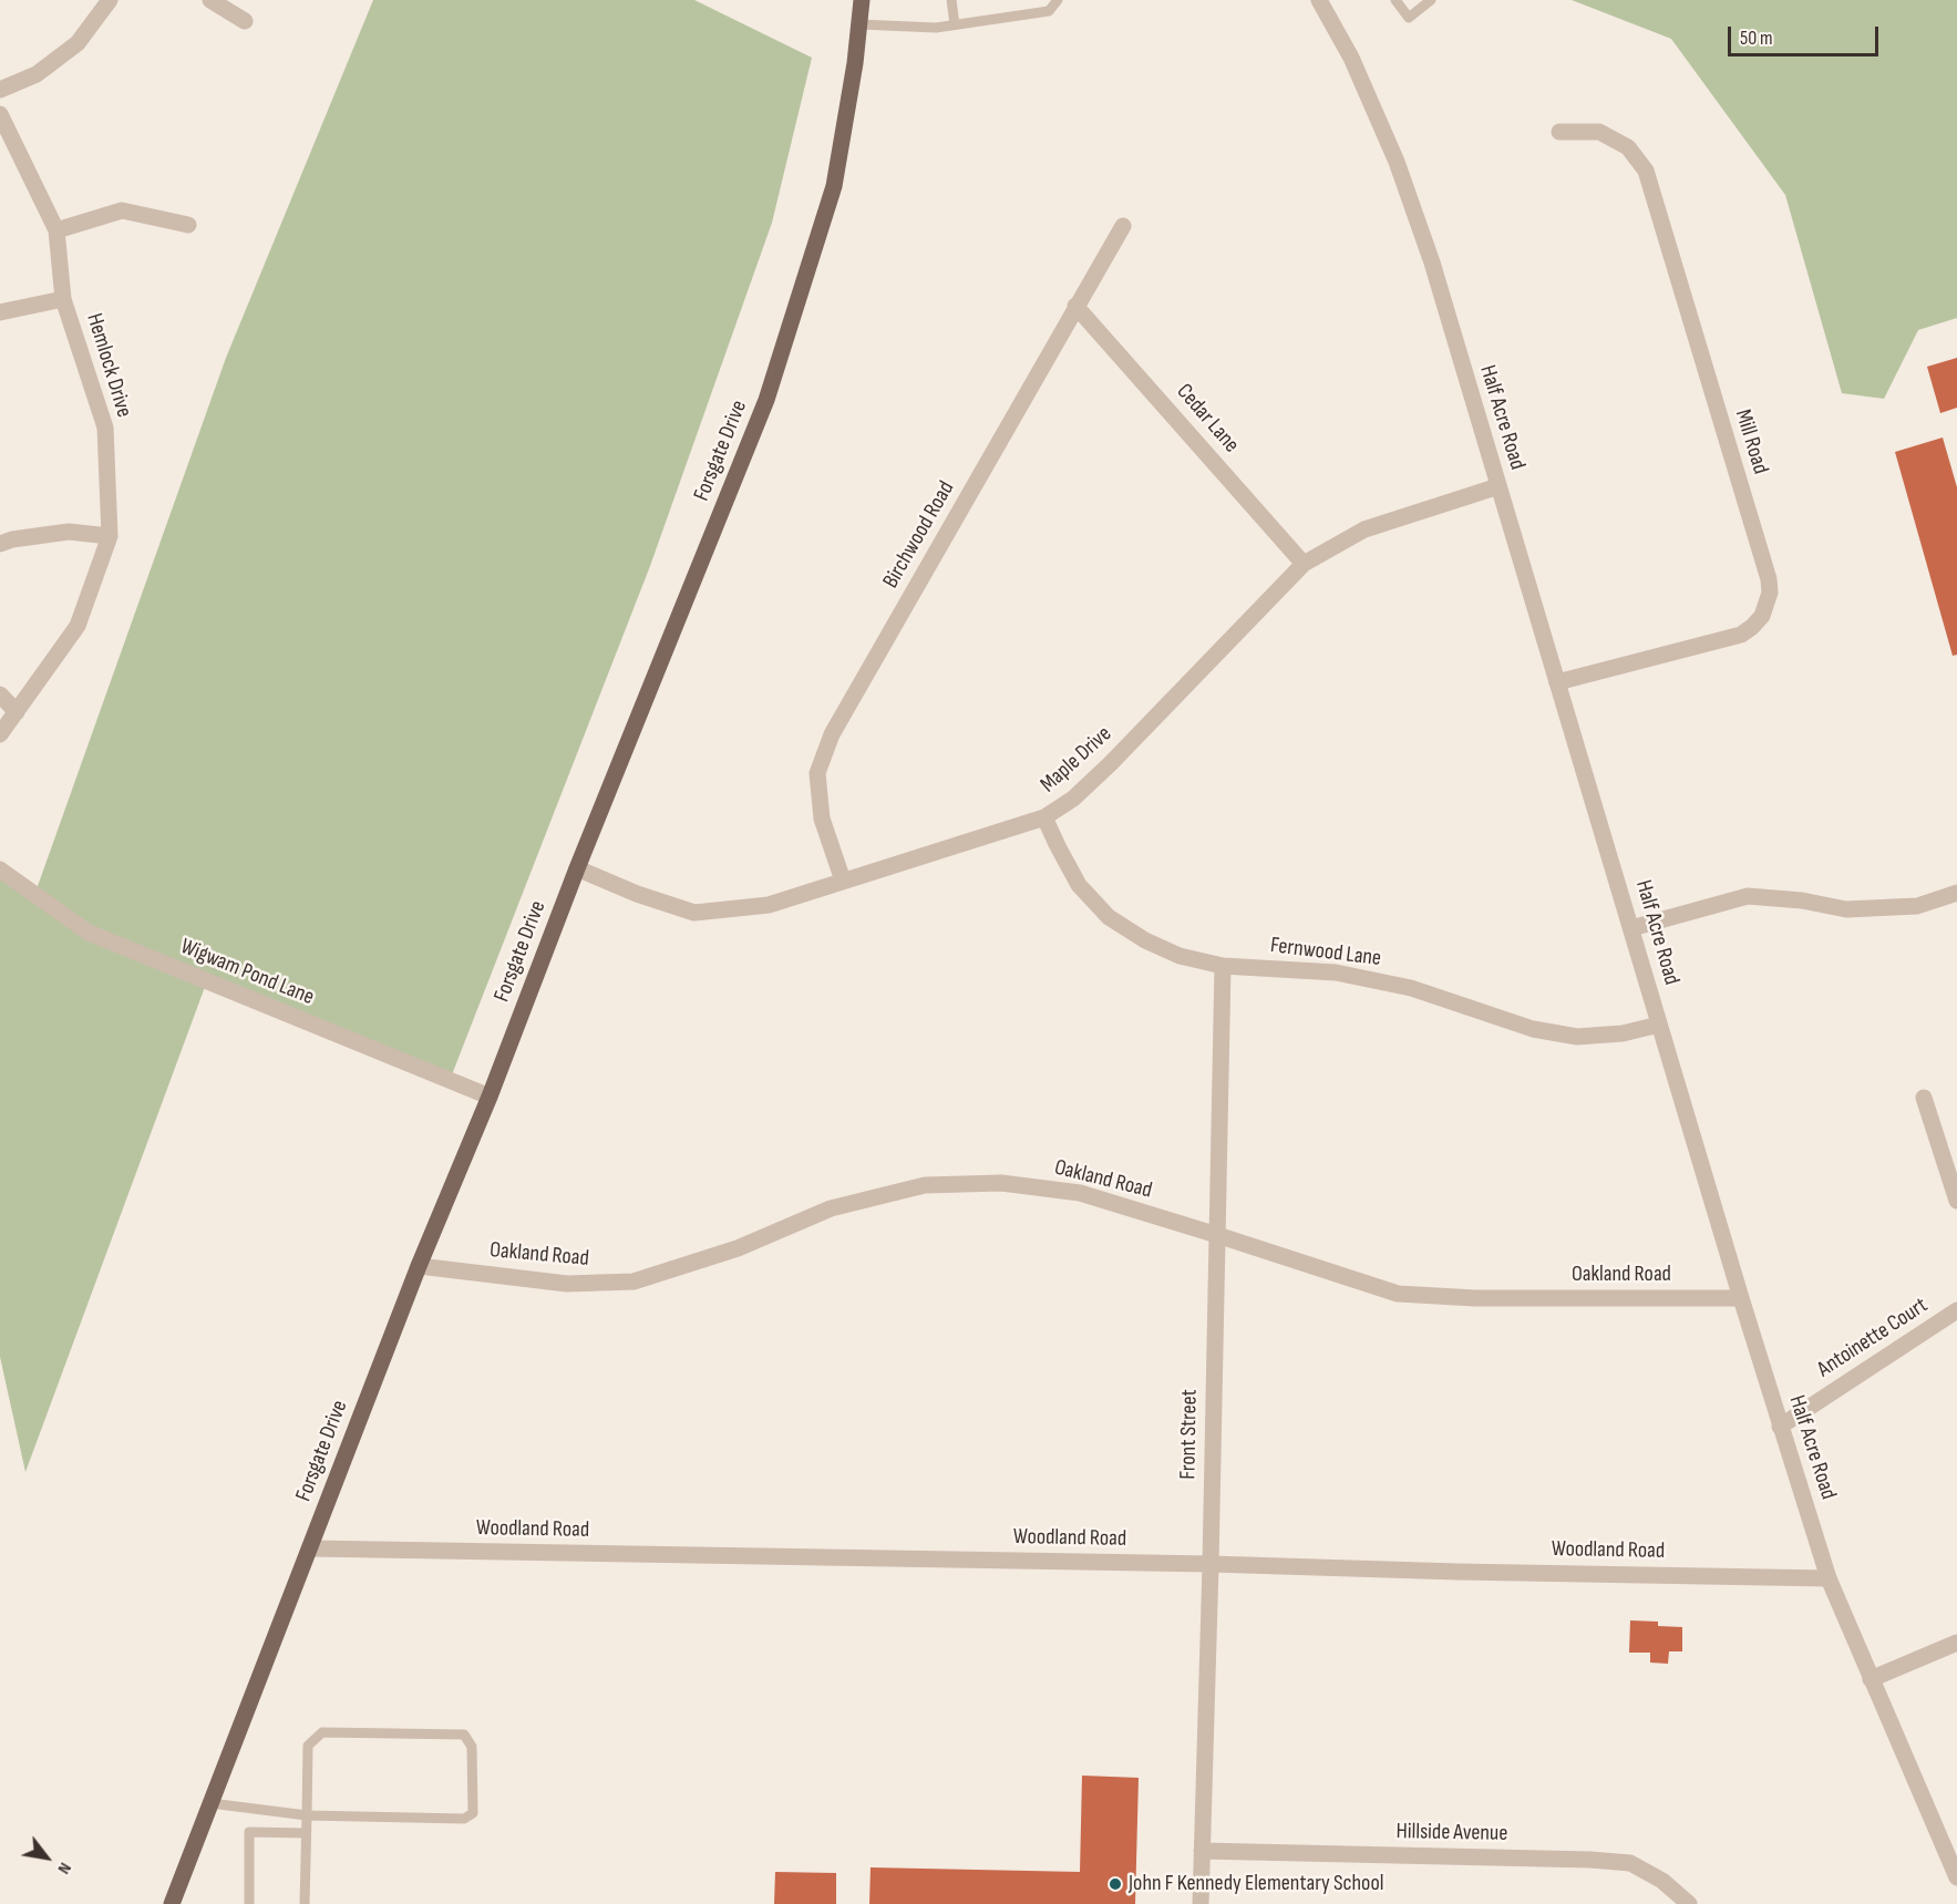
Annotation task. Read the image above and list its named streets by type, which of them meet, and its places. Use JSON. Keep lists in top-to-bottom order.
{
  "streets": {
    "main road": ["Forsgate Drive"],
    "street": [
      "Hemlock Drive",
      "Half Acre Road",
      "Cedar Lane",
      "Mill Road",
      "Birchwood Road",
      "Maple Drive",
      "Fernwood Lane",
      "Wigwam Pond Lane",
      "Oakland Road",
      "Antoinette Court",
      "Front Street",
      "Woodland Road",
      "Hillside Avenue"
    ]
  },
  "crossings": [
    ["Half Acre Road", "Mill Road"],
    ["Half Acre Road", "Maple Drive"],
    ["Half Acre Road", "Fernwood Lane"],
    ["Half Acre Road", "Oakland Road"],
    ["Half Acre Road", "Antoinette Court"],
    ["Half Acre Road", "Woodland Road"],
    ["Cedar Lane", "Birchwood Road"],
    ["Cedar Lane", "Maple Drive"],
    ["Forsgate Drive", "Maple Drive"],
    ["Forsgate Drive", "Wigwam Pond Lane"],
    ["Forsgate Drive", "Oakland Road"],
    ["Forsgate Drive", "Woodland Road"],
    ["Birchwood Road", "Maple Drive"],
    ["Maple Drive", "Fernwood Lane"],
    ["Fernwood Lane", "Front Street"],
    ["Oakland Road", "Front Street"],
    ["Front Street", "Woodland Road"],
    ["Front Street", "Hillside Avenue"]
  ],
  "places": ["John F Kennedy Elementary School"],
  "scale_bar": "50 m",
  "north": "bottom right"
}
